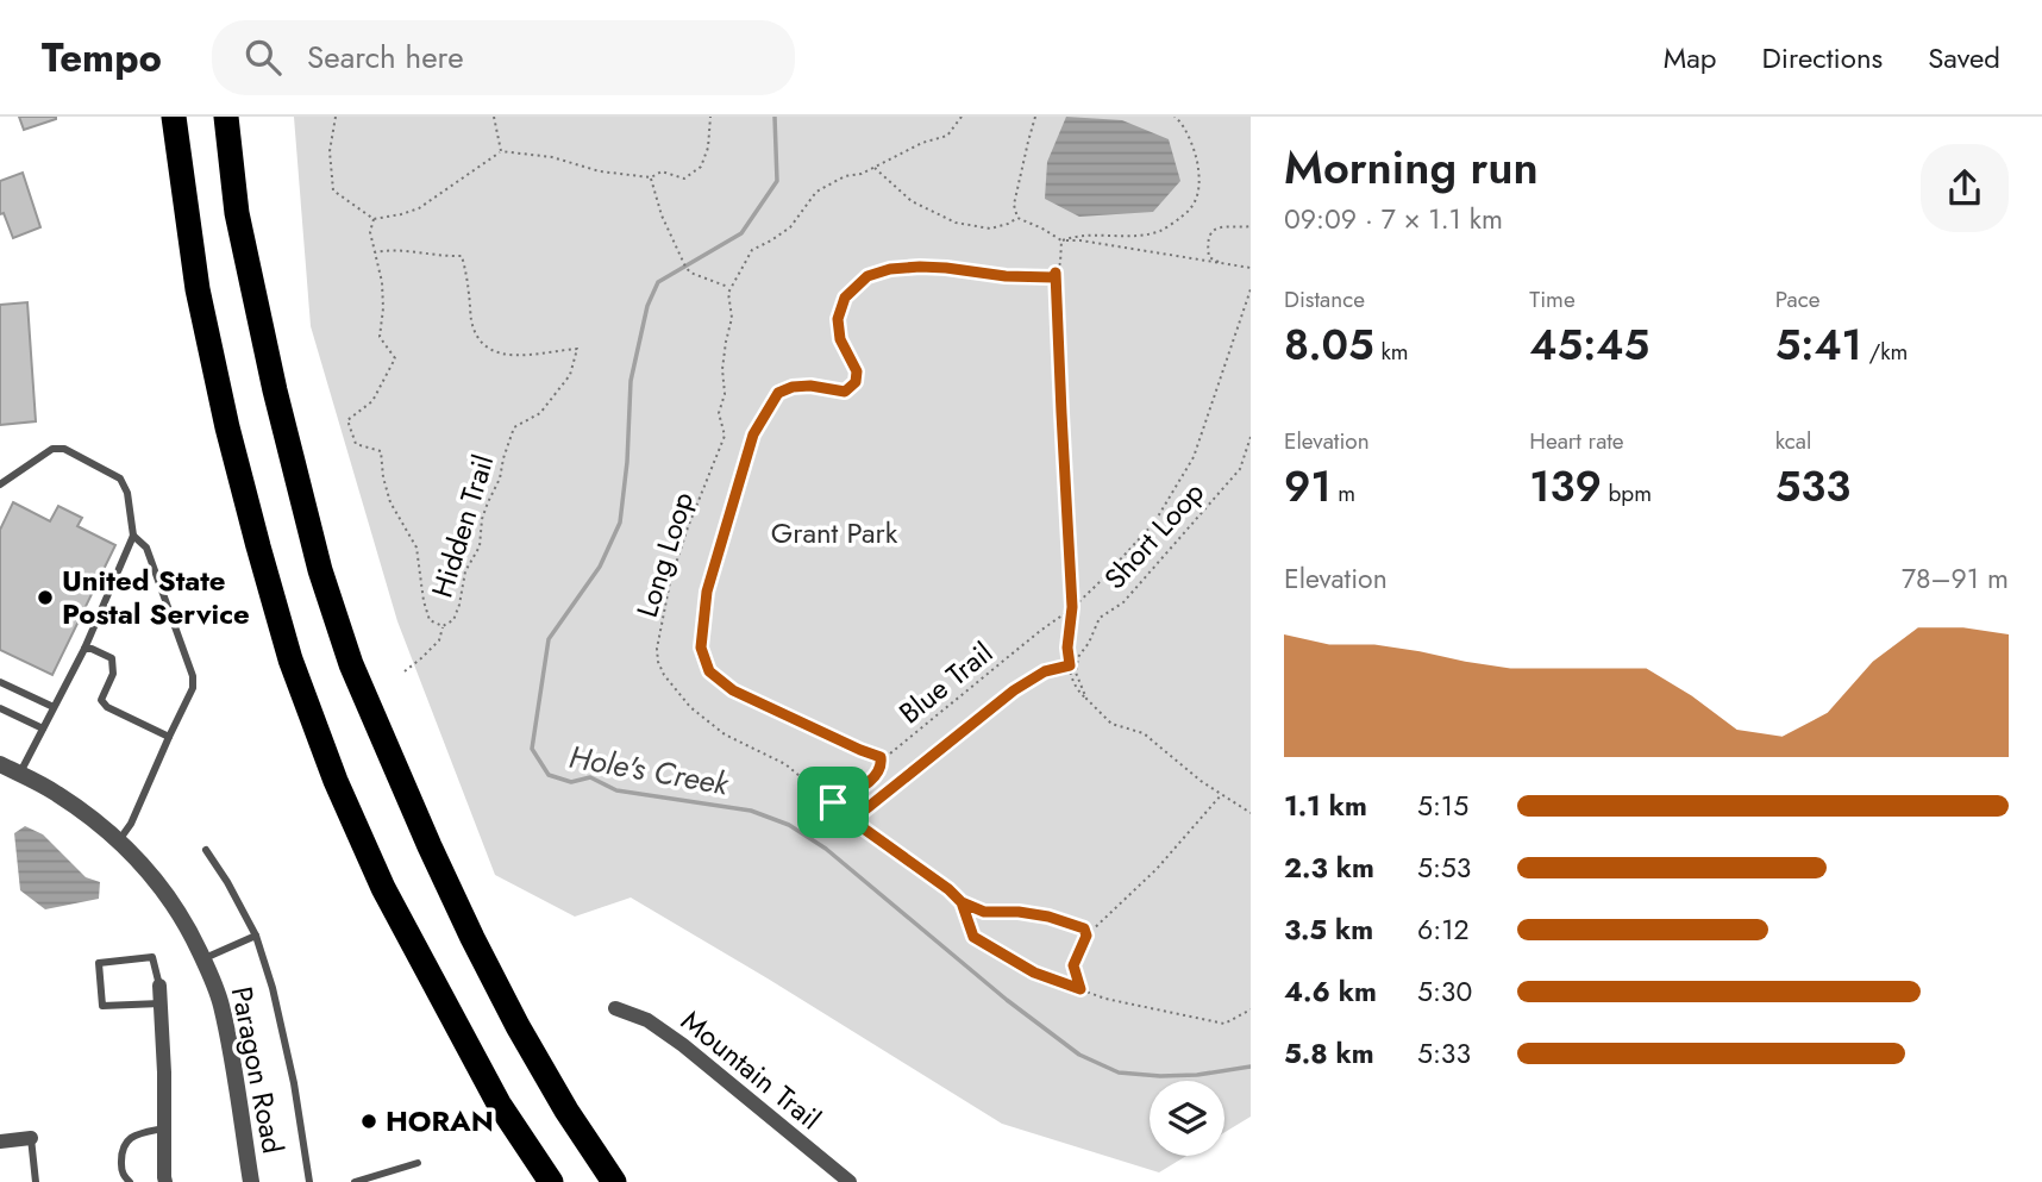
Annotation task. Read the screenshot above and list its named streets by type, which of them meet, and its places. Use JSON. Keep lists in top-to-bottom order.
{
  "streets": {
    "street": ["Paragon Road", "Mountain Trail"],
    "path": [
      "Hidden Trail",
      "Short Loop",
      "Long Loop",
      "Blue Trail"
    ]
  },
  "water": ["Hole's Creek"],
  "parks": ["Grant Park"],
  "places": ["United State Postal Service", "HORAN"],
  "page": {
    "header": "Tempo",
    "search": "Search here",
    "nav": ["Map", "Directions", "Saved"],
    "heading": ["Morning run", "09:09 · 7 × 1.1 km"],
    "stats": [
      ["Distance", "8.05 km"],
      ["Time", "45:45"],
      ["Pace", "5:41 /km"],
      ["Elevation", "91 m"],
      ["Heart rate", "139 bpm"],
      ["kcal", "533"]
    ],
    "chart": ["Elevation", "78–91 m"],
    "list": [
      {
        "name": "1.1 km",
        "note": "5:15"
      },
      {
        "name": "2.3 km",
        "note": "5:53"
      },
      {
        "name": "3.5 km",
        "note": "6:12"
      },
      {
        "name": "4.6 km",
        "note": "5:30"
      },
      {
        "name": "5.8 km",
        "note": "5:33"
      }
    ]
  }
}
